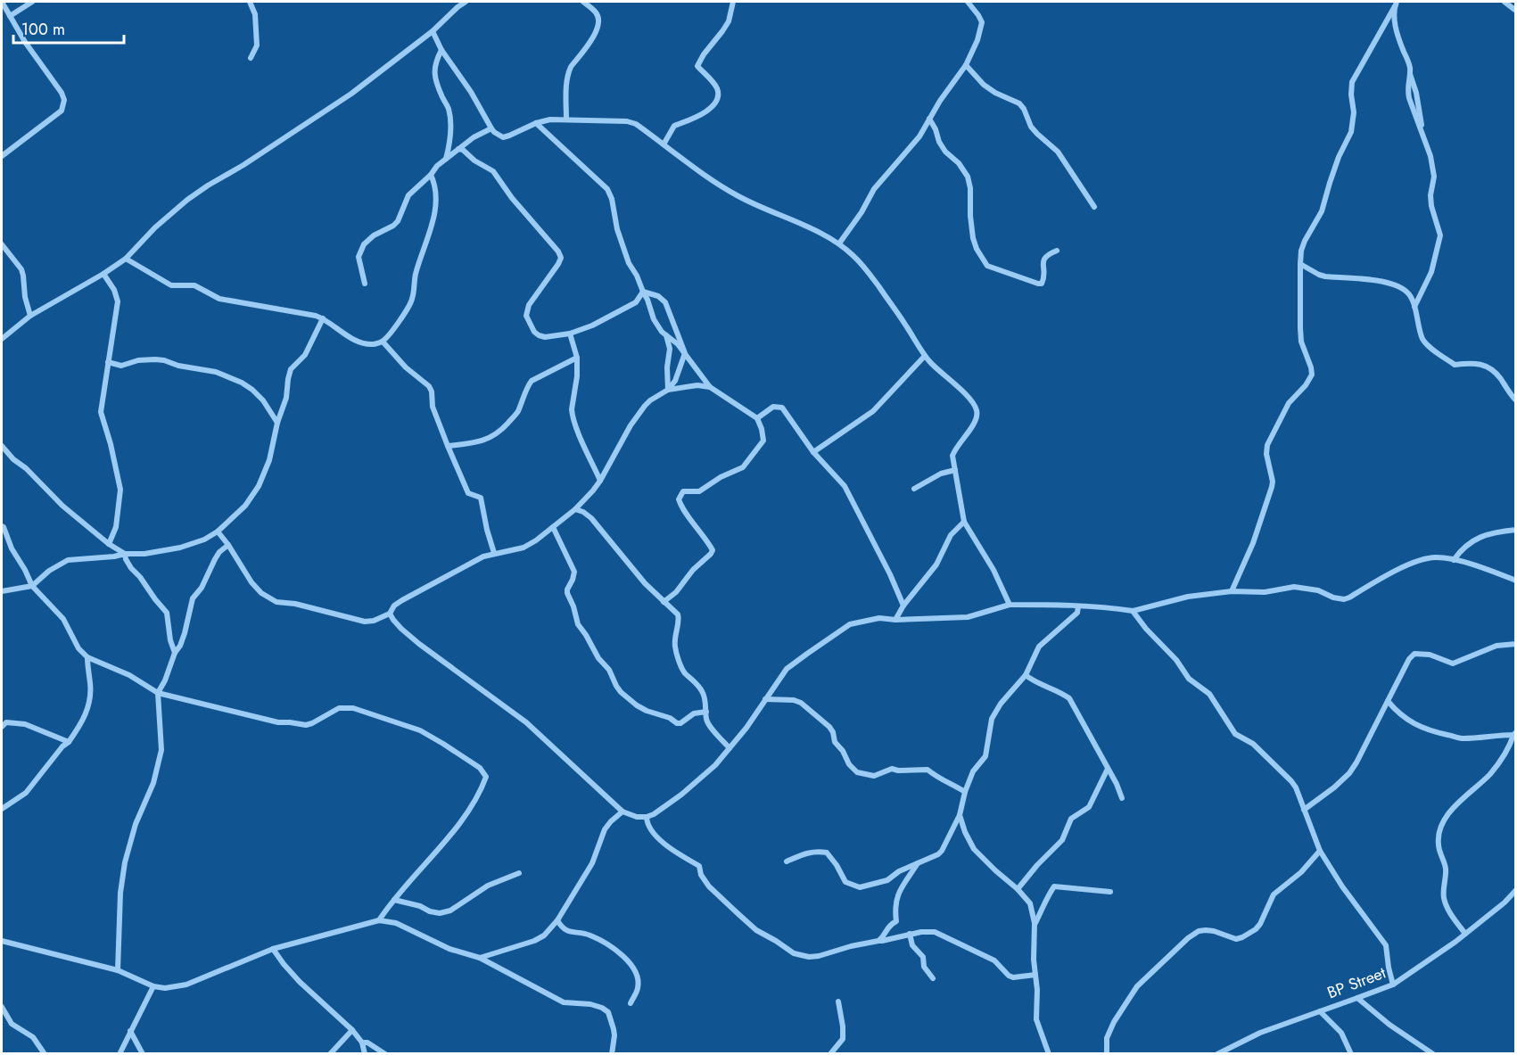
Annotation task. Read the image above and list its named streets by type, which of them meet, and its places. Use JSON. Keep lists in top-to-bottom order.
{
  "streets": {
    "street": ["BP Street"]
  },
  "scale_bar": "100 m"
}
